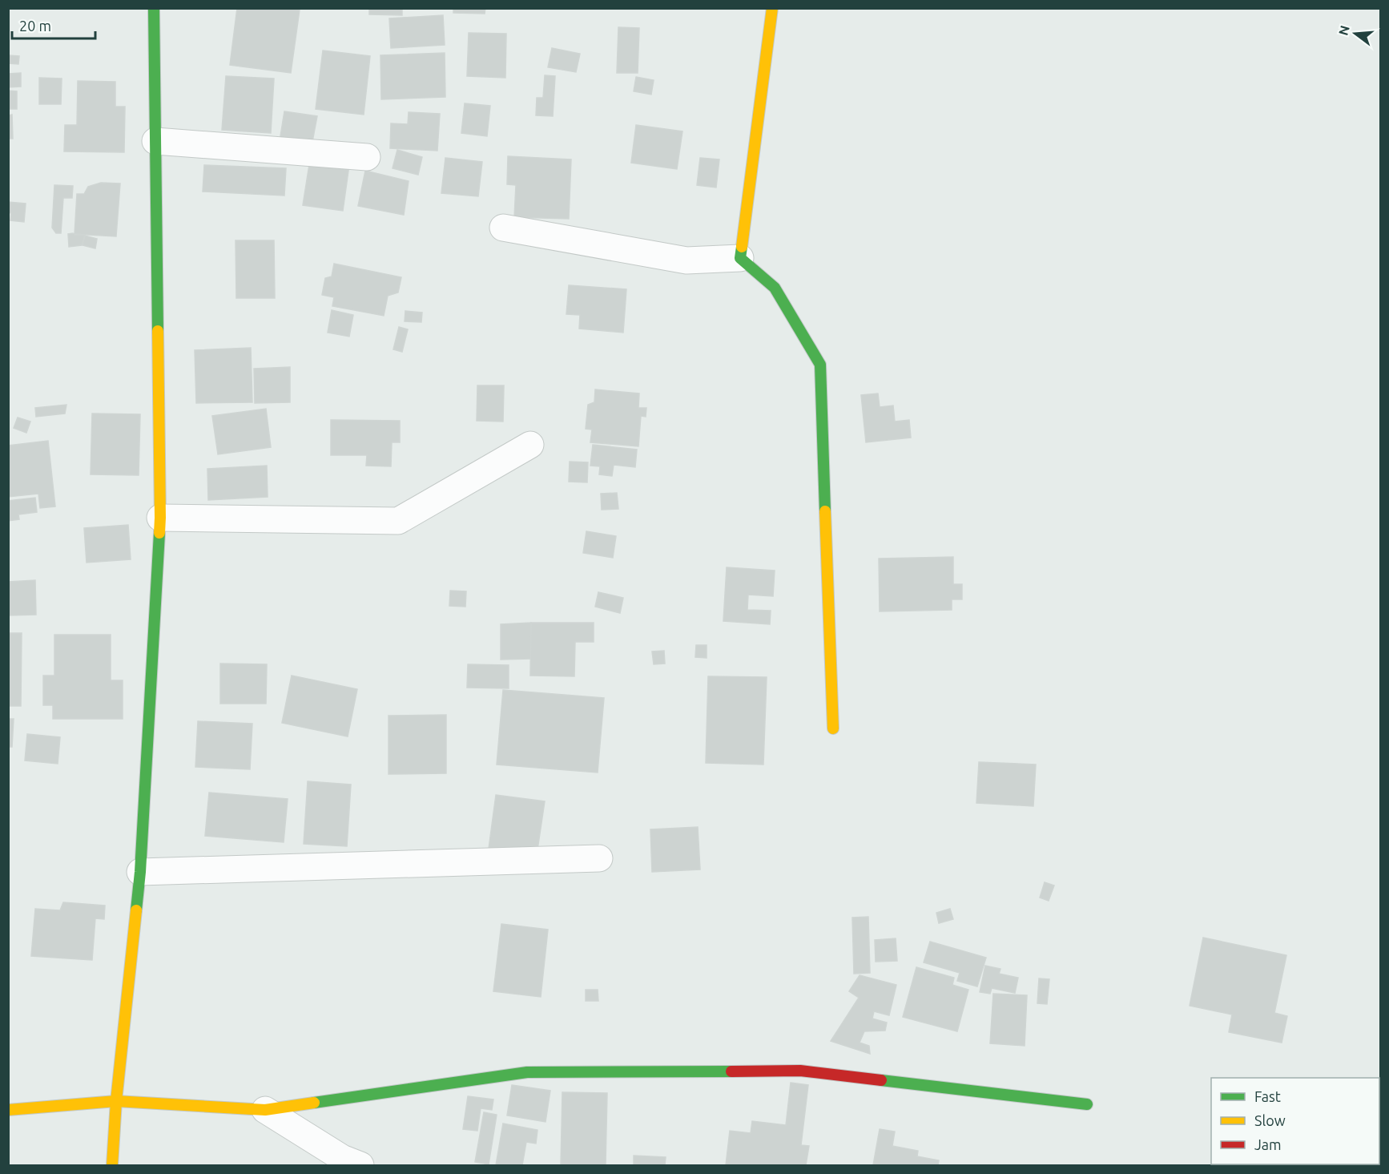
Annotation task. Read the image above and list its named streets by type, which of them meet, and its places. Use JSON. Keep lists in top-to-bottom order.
{
  "legend": ["Fast", "Slow", "Jam"],
  "scale_bar": "20 m",
  "north": "left"
}
